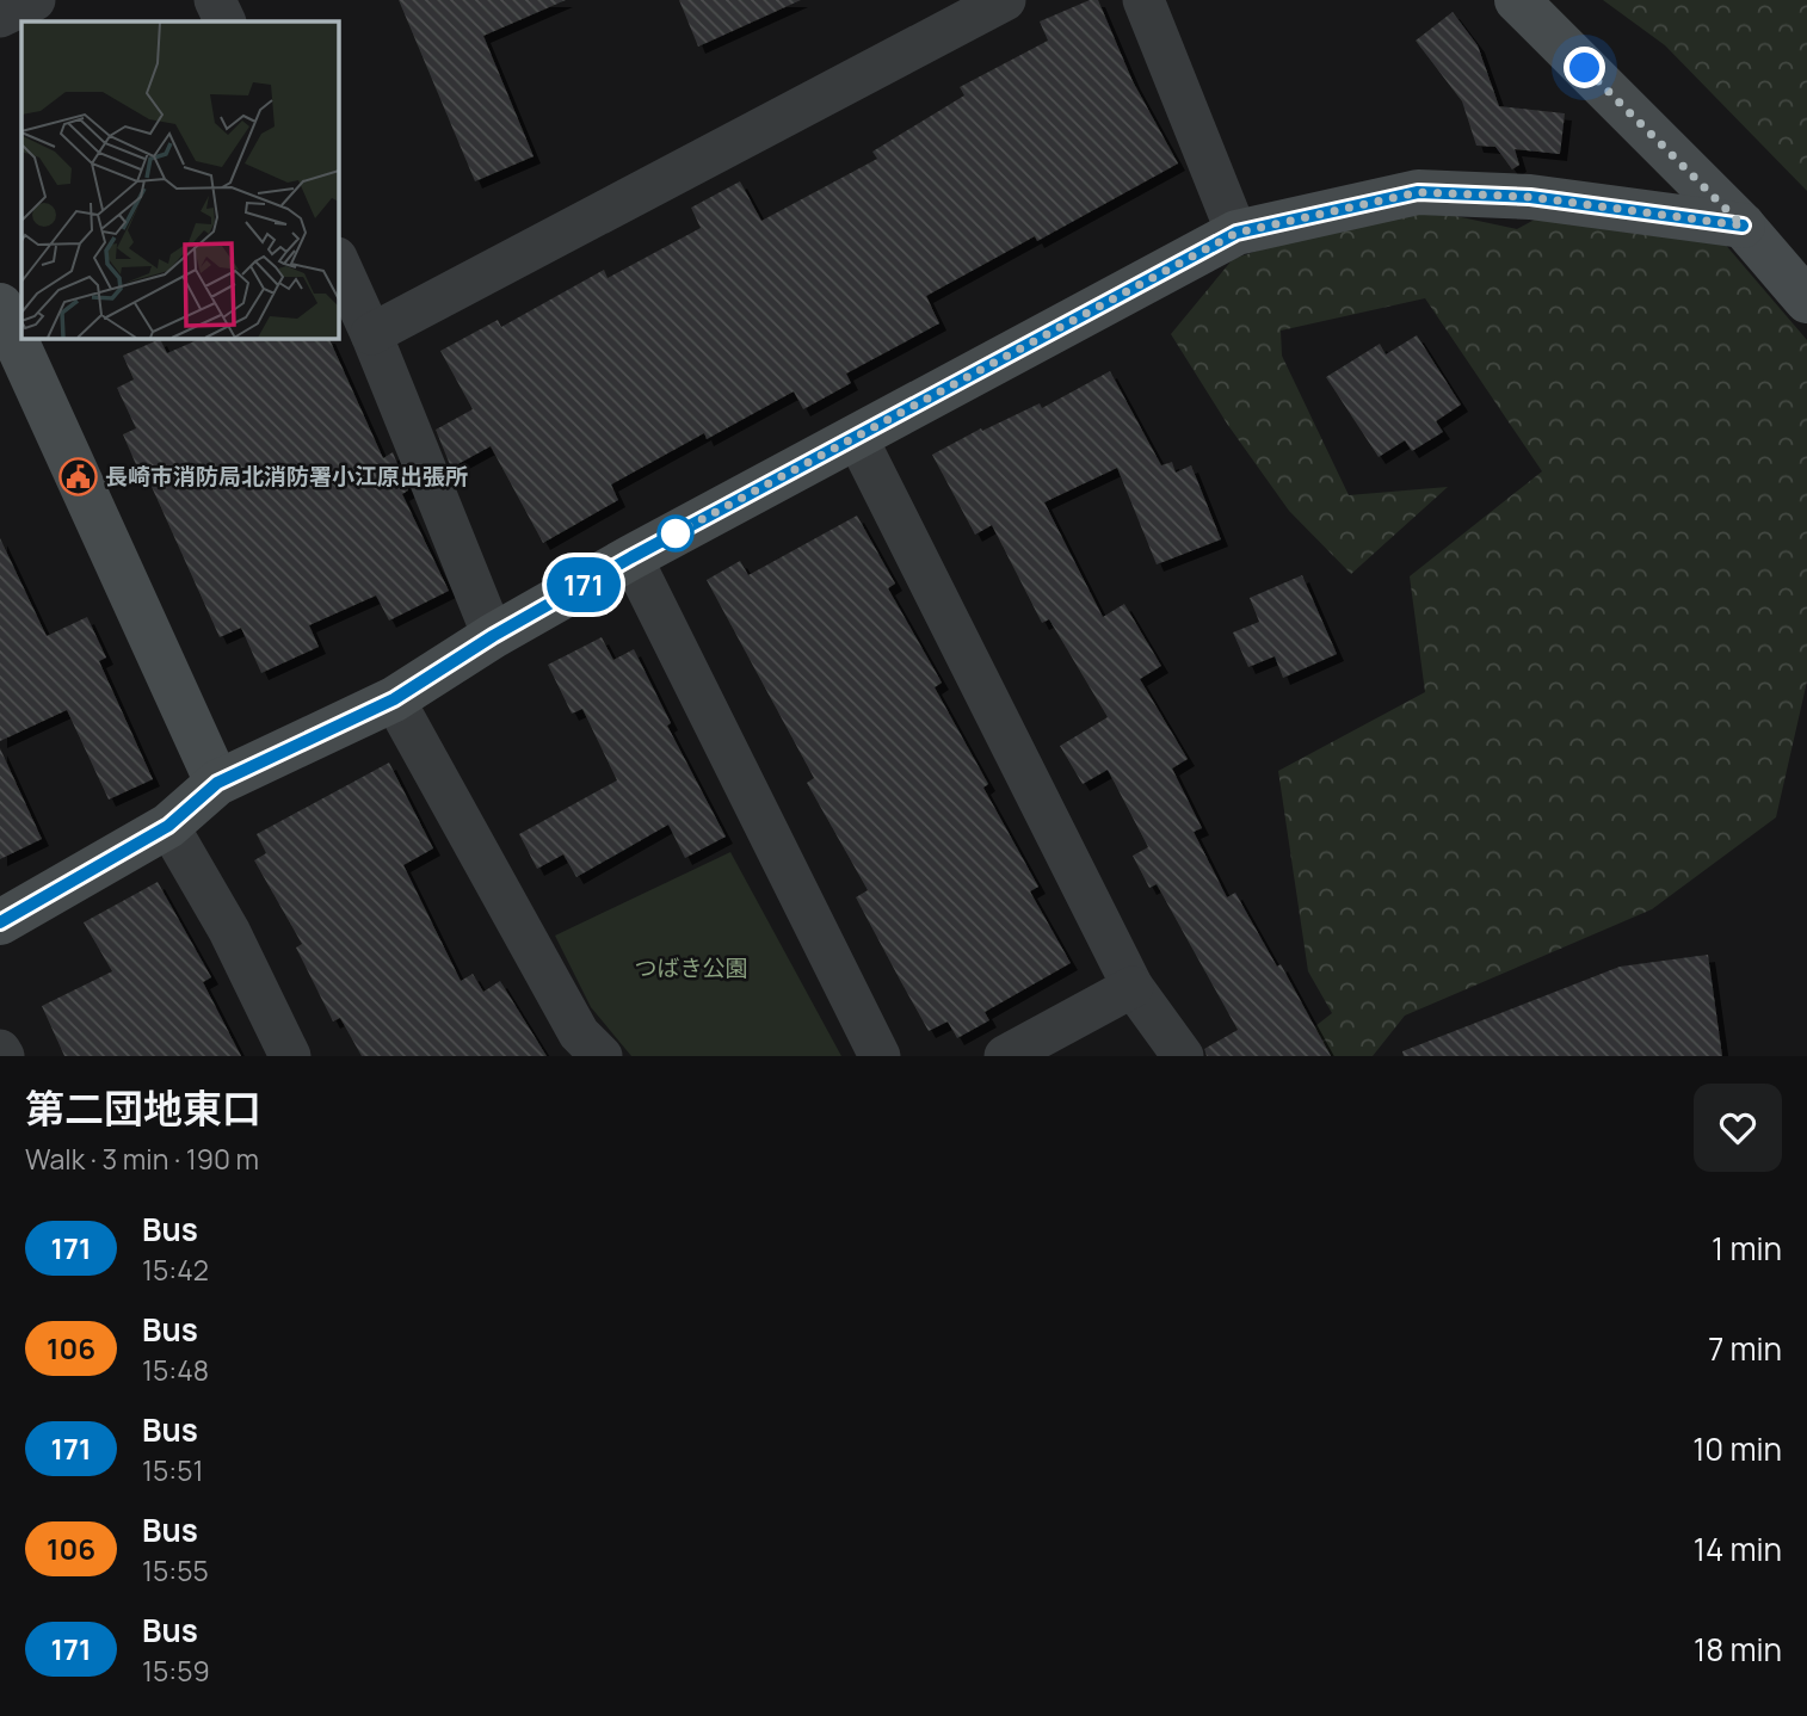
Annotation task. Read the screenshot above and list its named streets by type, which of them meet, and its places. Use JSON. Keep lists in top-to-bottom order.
{
  "parks": ["つばき公園"],
  "places": {
    "public building": ["長崎市消防局北消防署小江原出張所"]
  },
  "lines": ["bus line 171"],
  "page": {
    "on_map": "171",
    "heading": ["第二団地東口", "Walk · 3 min · 190 m"],
    "list": [
      {
        "mark": "171",
        "name": "Bus",
        "note": "15:42",
        "value": "1 min"
      },
      {
        "mark": "106",
        "name": "Bus",
        "note": "15:48",
        "value": "7 min"
      },
      {
        "mark": "171",
        "name": "Bus",
        "note": "15:51",
        "value": "10 min"
      },
      {
        "mark": "106",
        "name": "Bus",
        "note": "15:55",
        "value": "14 min"
      },
      {
        "mark": "171",
        "name": "Bus",
        "note": "15:59",
        "value": "18 min"
      }
    ]
  }
}
